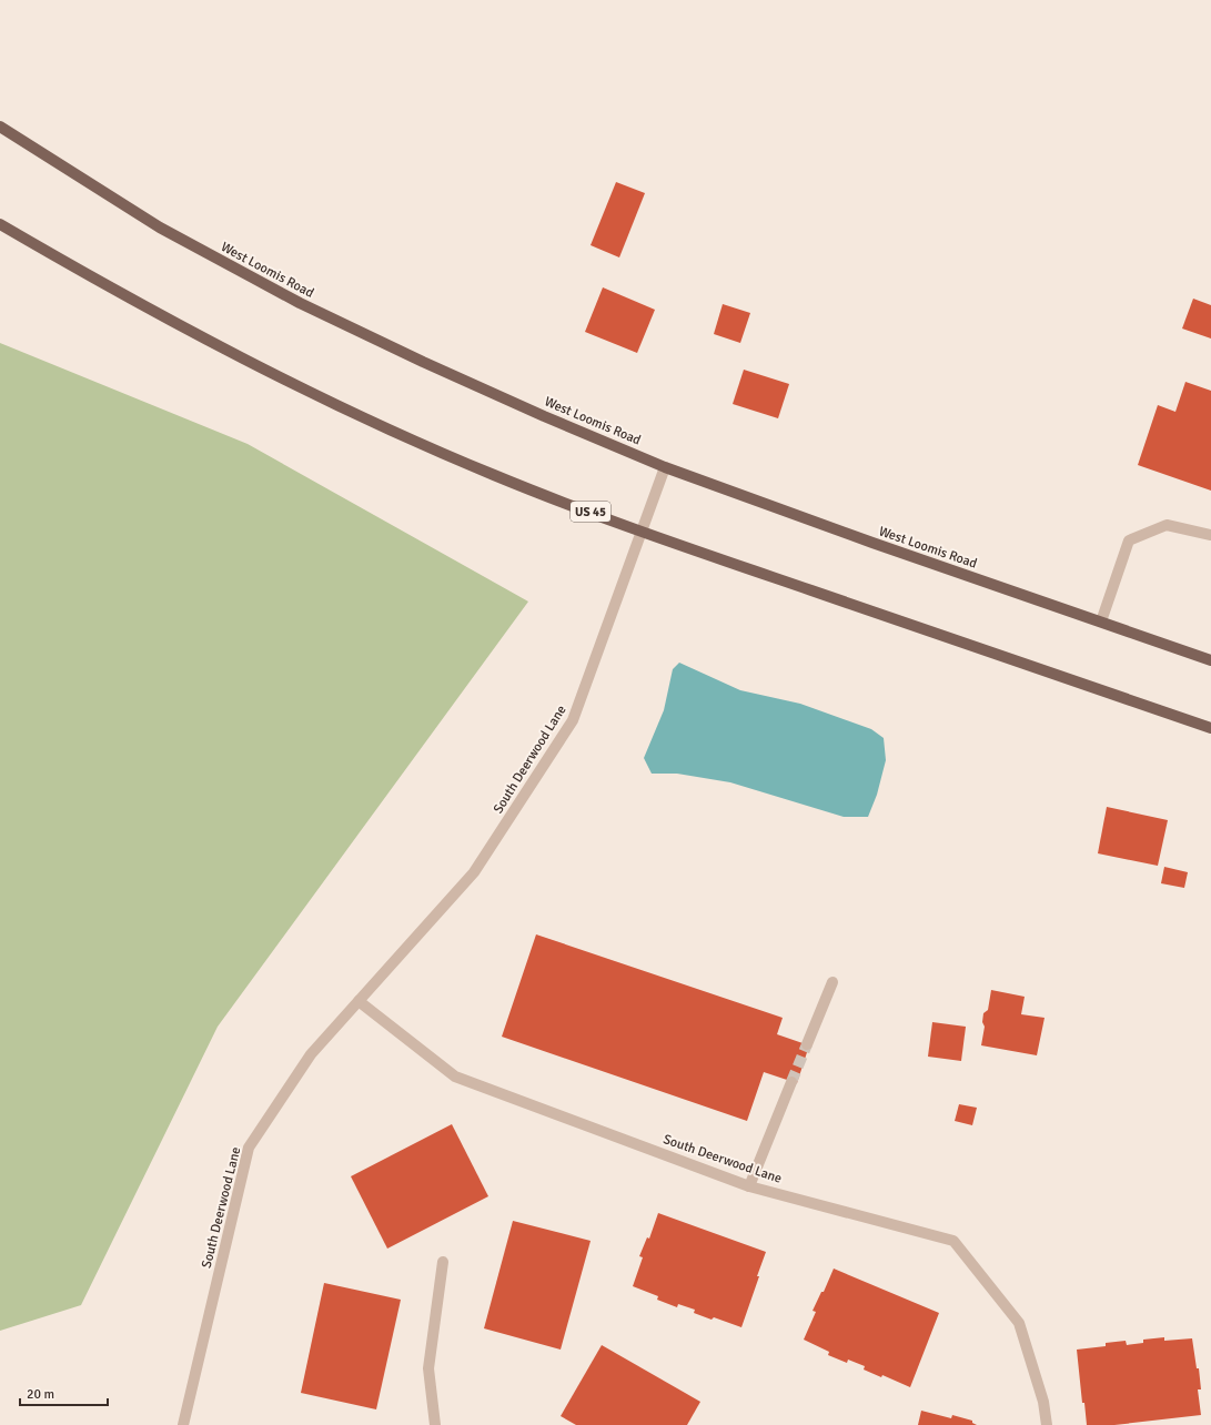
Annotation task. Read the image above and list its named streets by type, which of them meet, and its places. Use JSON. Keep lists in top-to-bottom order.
{
  "streets": {
    "main road": ["West Loomis Road", "US 45"],
    "street": ["South Deerwood Lane"]
  },
  "crossings": [
    ["West Loomis Road", "South Deerwood Lane"],
    ["US 45", "South Deerwood Lane"]
  ],
  "scale_bar": "20 m"
}
